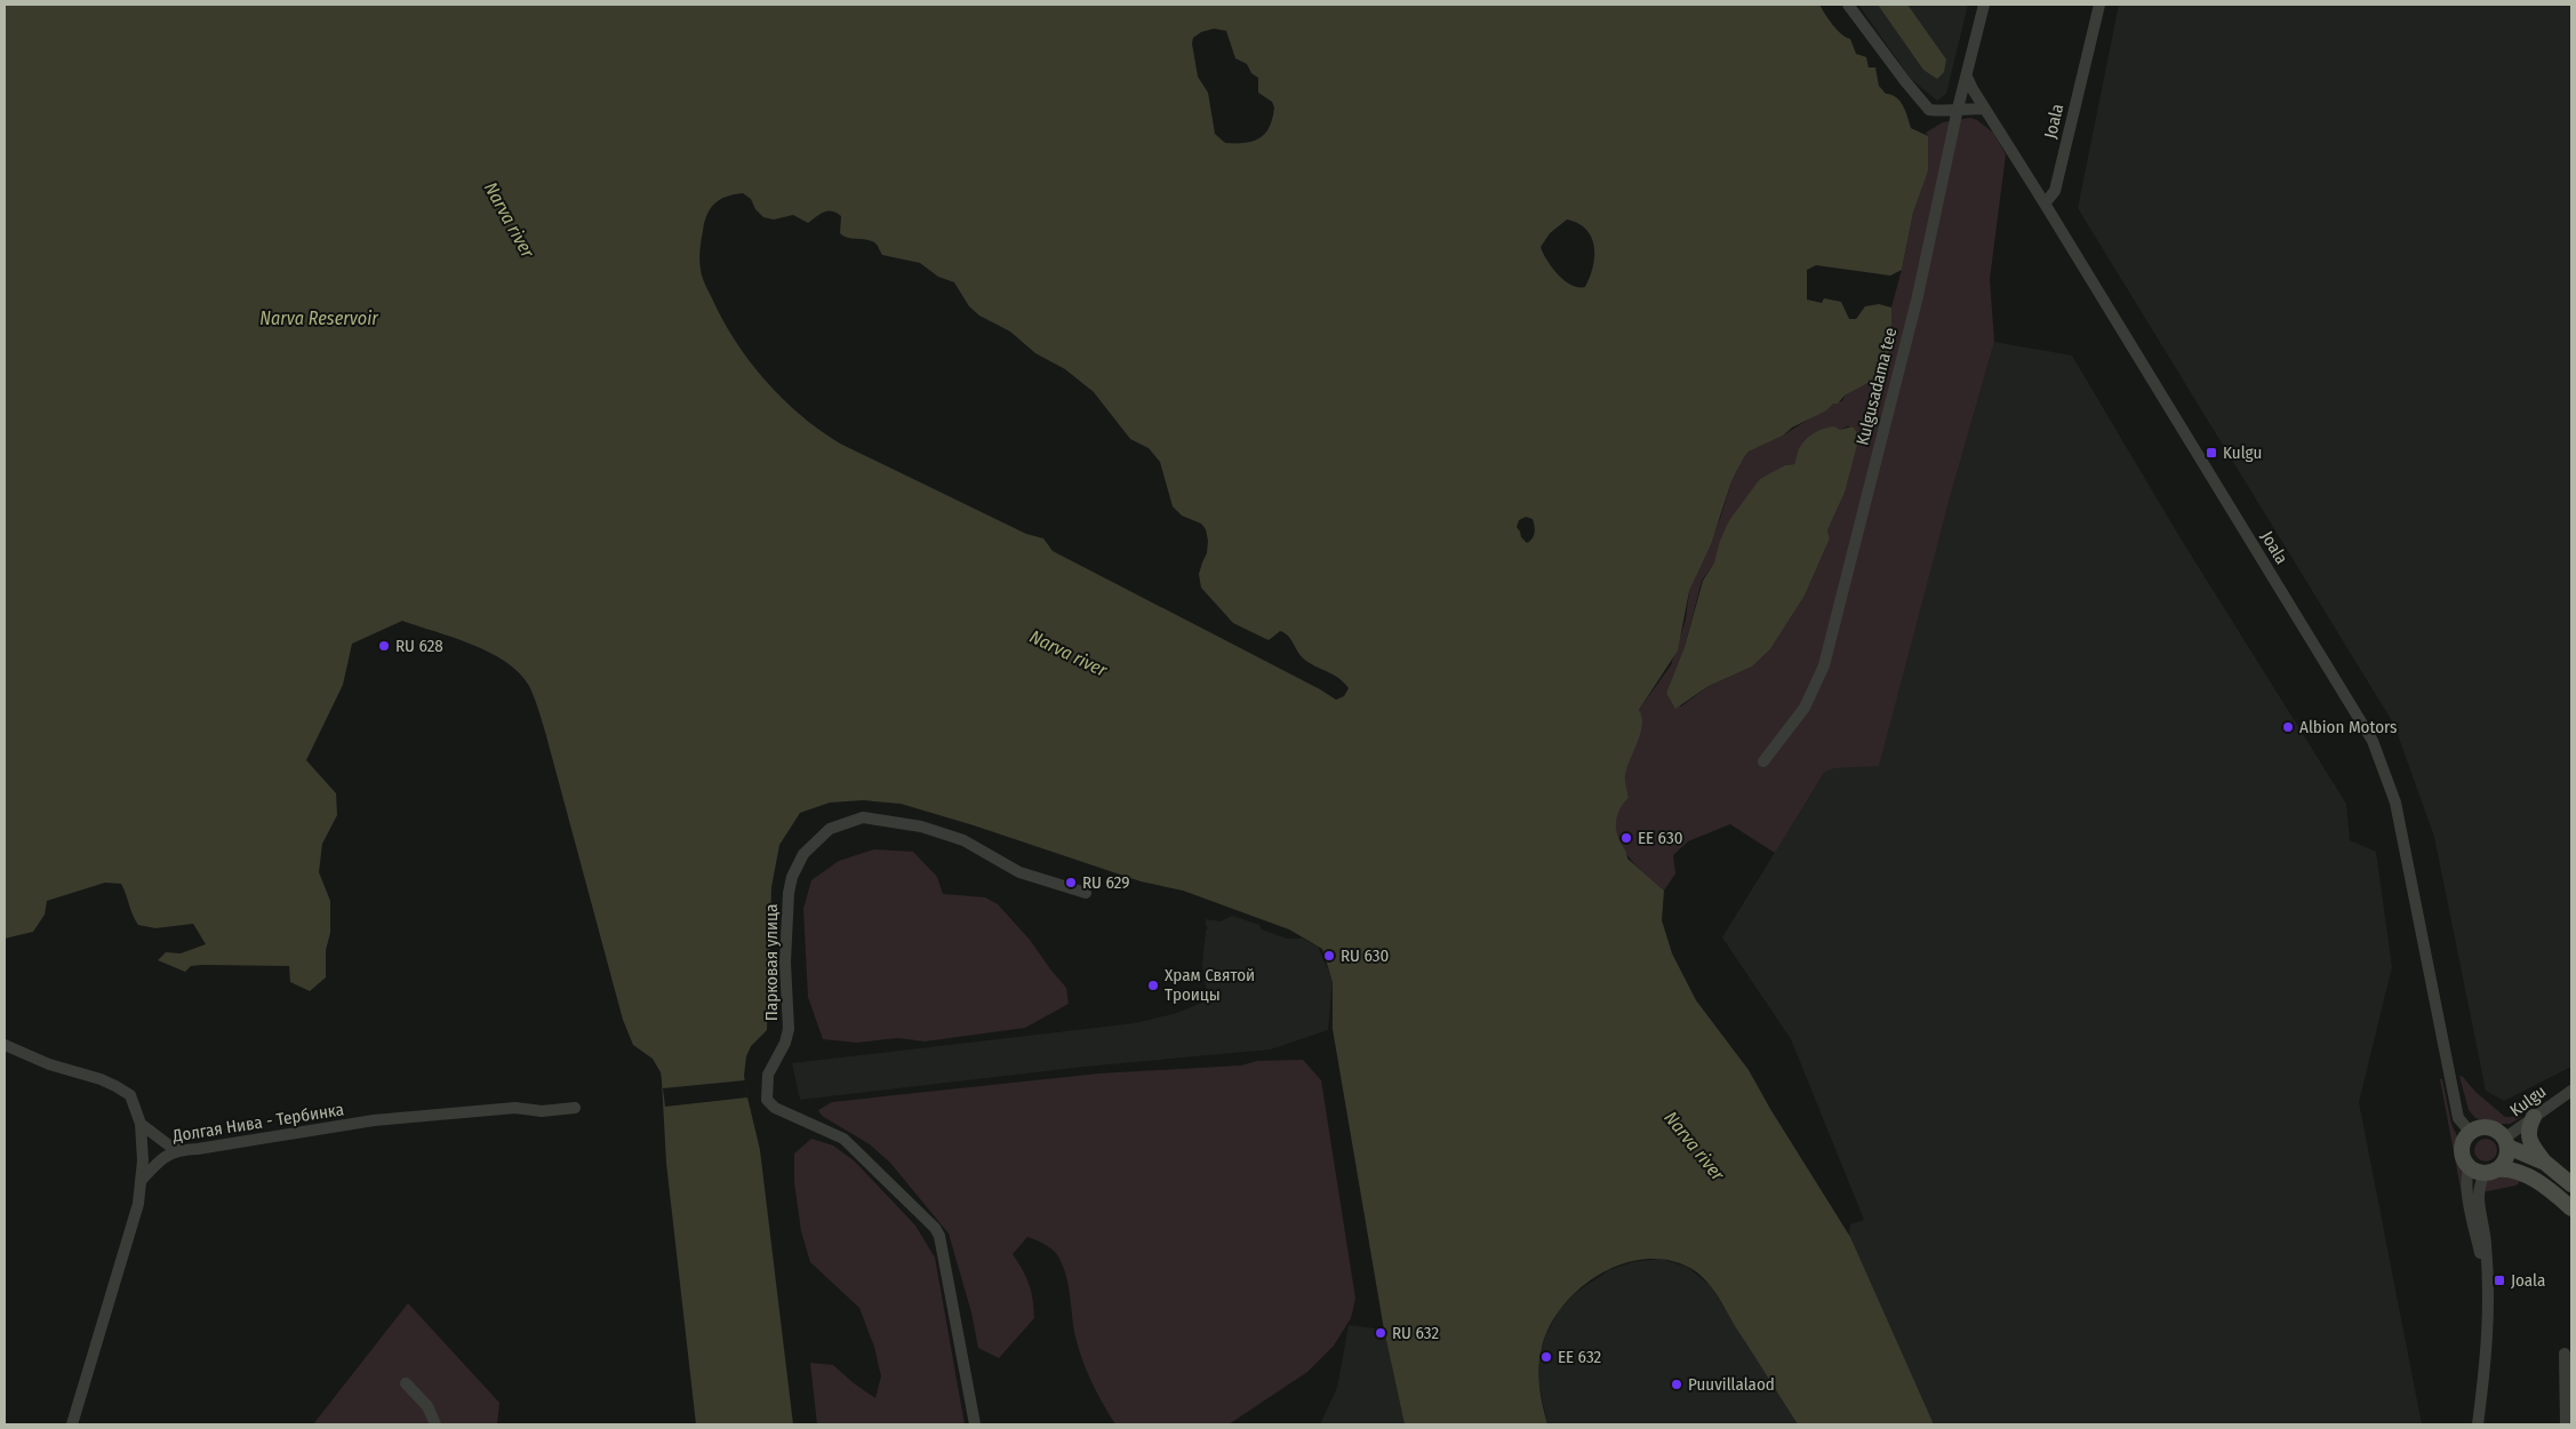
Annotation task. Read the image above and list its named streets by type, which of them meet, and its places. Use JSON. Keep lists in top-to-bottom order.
{
  "streets": {
    "street": [
      "Joala",
      "Kulgusadama tee",
      "Парковая улица",
      "Kulgu",
      "Долгая Нива - Тербинка"
    ]
  },
  "crossings": [
    ["Joala", "Kulgu"]
  ],
  "water": ["Narva river", "Narva Reservoir"],
  "places": {
    "transit": ["Kulgu", "Joala"],
    "other": [
      "RU 628",
      "Albion Motors",
      "EE 630",
      "RU 629",
      "RU 630",
      "Храм Святой Троицы",
      "RU 632",
      "EE 632",
      "Puuvillalaod"
    ]
  }
}
